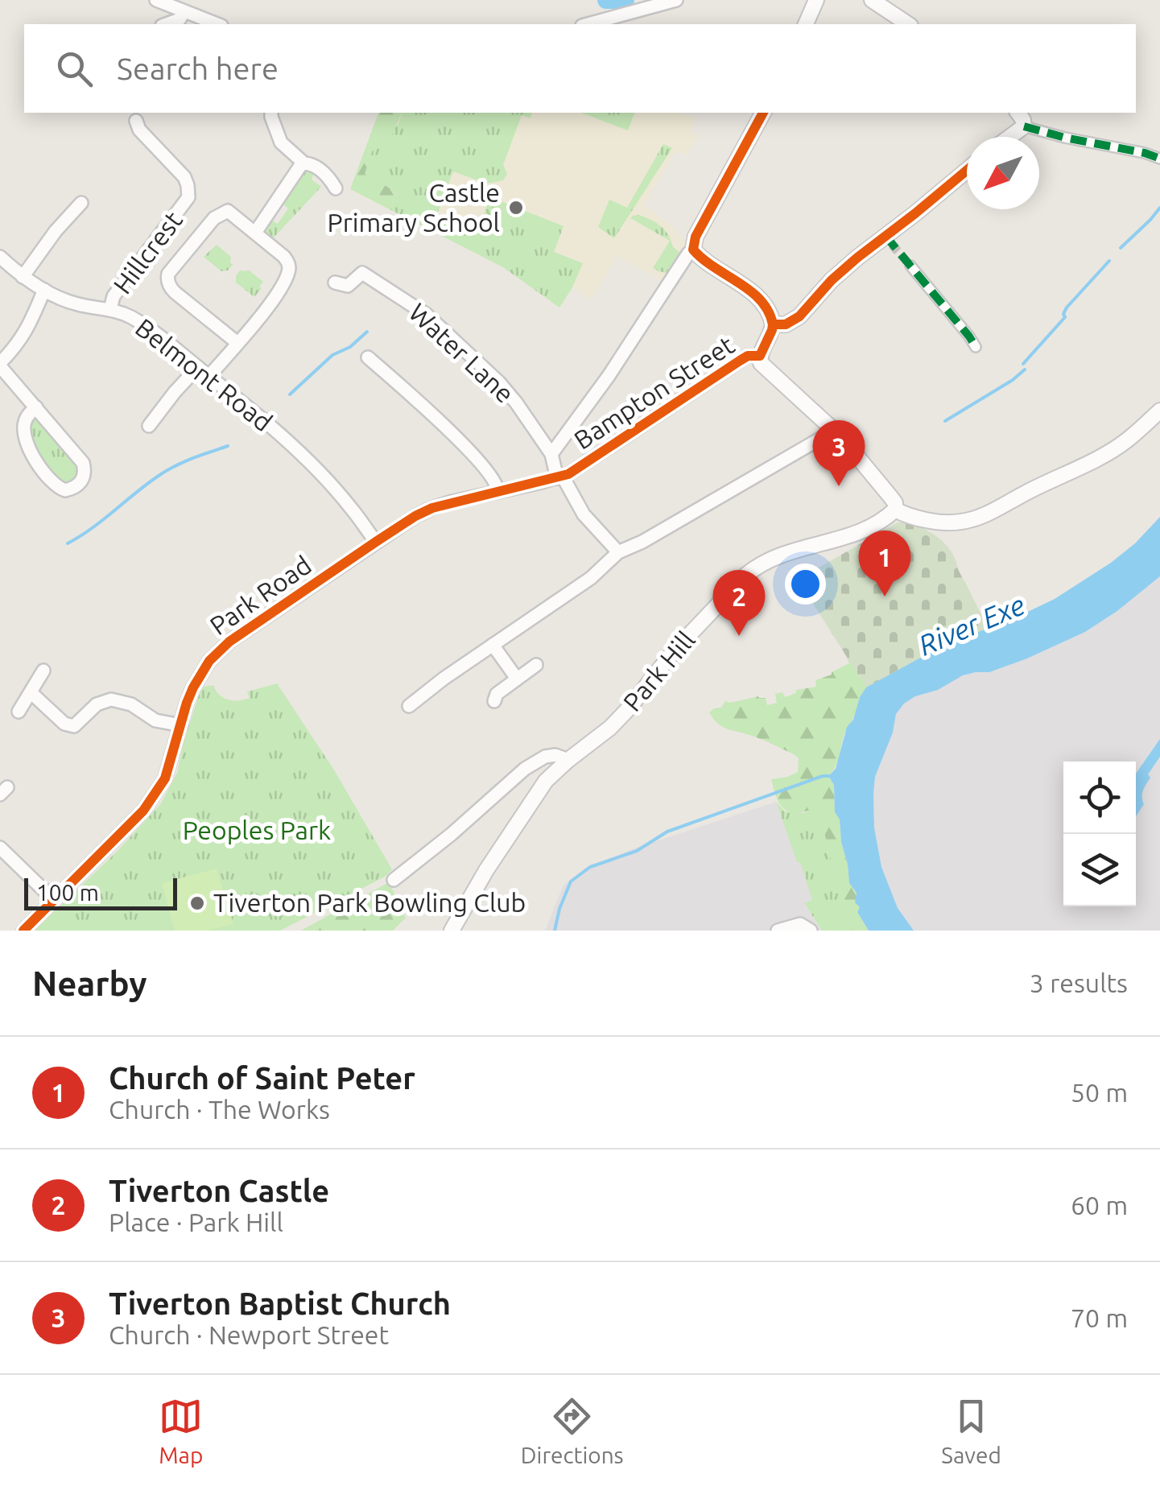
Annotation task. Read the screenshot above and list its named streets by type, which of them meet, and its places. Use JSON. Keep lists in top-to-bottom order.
{
  "streets": {
    "street": [
      "Hillcrest",
      "Water Lane",
      "Belmont Road",
      "Bampton Street",
      "Park Road",
      "Park Hill"
    ]
  },
  "crossings": [
    ["Hillcrest", "Belmont Road"],
    ["Water Lane", "Bampton Street"],
    ["Water Lane", "Park Road"],
    ["Belmont Road", "Park Road"],
    ["Bampton Street", "Park Road"]
  ],
  "water": ["River Exe"],
  "parks": ["Peoples Park"],
  "places": ["Castle Primary School", "Tiverton Park Bowling Club"],
  "scale_bar": "100 m",
  "north": "bottom left",
  "page": {
    "search": "Search here",
    "pins": ["3", "1", "2"],
    "scale": "100 m",
    "heading": ["Nearby", "3 results"],
    "list": [
      {
        "mark": "1",
        "name": "Church of Saint Peter",
        "note": "Church · The Works",
        "value": "50 m"
      },
      {
        "mark": "2",
        "name": "Tiverton Castle",
        "note": "Place · Park Hill",
        "value": "60 m"
      },
      {
        "mark": "3",
        "name": "Tiverton Baptist Church",
        "note": "Church · Newport Street",
        "value": "70 m"
      }
    ],
    "nav": ["Map", "Directions", "Saved"]
  }
}
